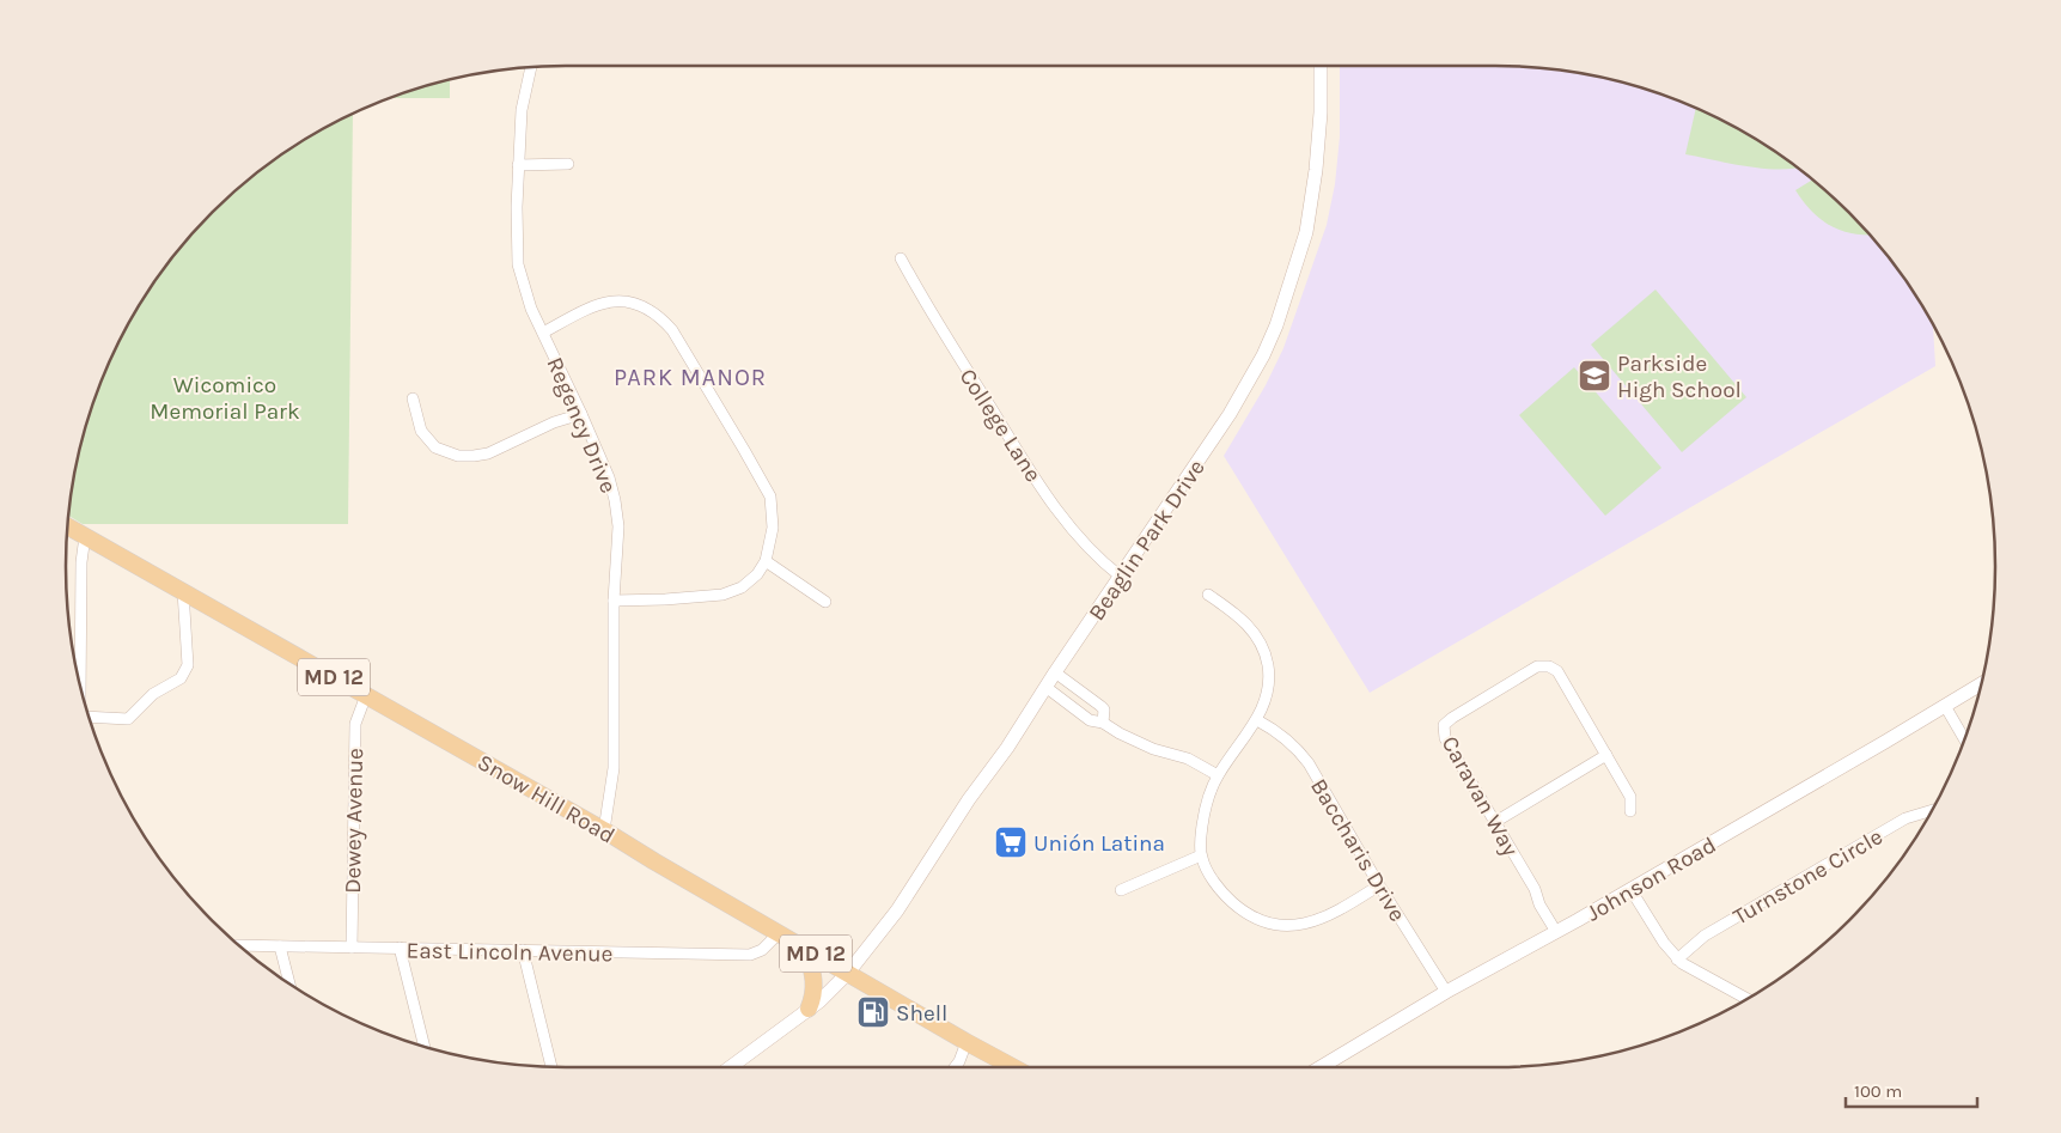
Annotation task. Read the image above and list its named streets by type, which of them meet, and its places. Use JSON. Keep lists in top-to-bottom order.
{
  "streets": {
    "main road": [
      "Beaglin Park Drive",
      "MD 12",
      "Snow Hill Road",
      "Johnson Road"
    ],
    "street": [
      "Regency Drive",
      "College Lane",
      "Caravan Way",
      "Dewey Avenue",
      "Baccharis Drive",
      "Turnstone Circle",
      "East Lincoln Avenue"
    ]
  },
  "crossings": [
    ["Regency Drive", "Snow Hill Road"],
    ["College Lane", "Beaglin Park Drive"],
    ["Beaglin Park Drive", "Snow Hill Road"],
    ["Caravan Way", "Johnson Road"],
    ["Snow Hill Road", "Dewey Avenue"],
    ["Snow Hill Road", "East Lincoln Avenue"],
    ["Dewey Avenue", "East Lincoln Avenue"],
    ["Baccharis Drive", "Johnson Road"]
  ],
  "districts": ["PARK MANOR"],
  "parks": ["Wicomico Memorial Park"],
  "places": {
    "school or university": ["Parkside High School"],
    "supermarket": ["Unión Latina"],
    "fuel station": ["Shell"]
  },
  "scale_bar": "100 m"
}
